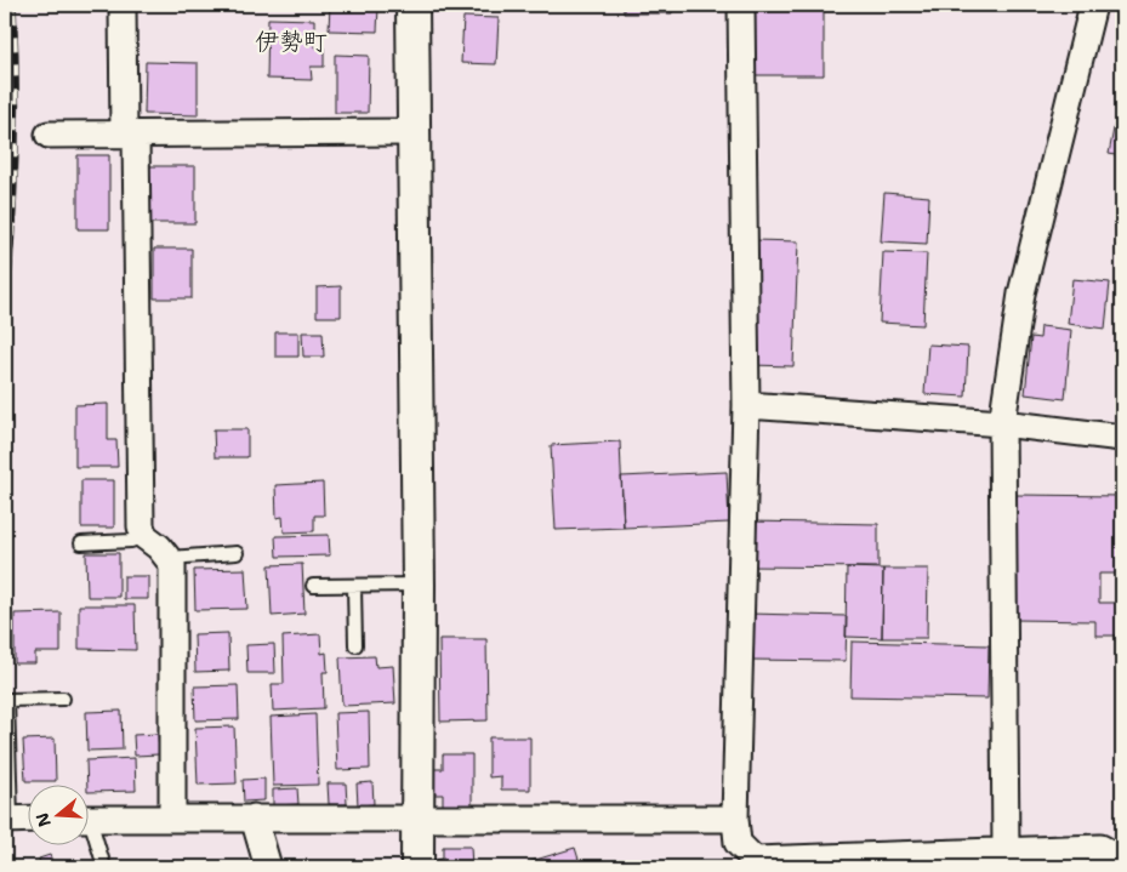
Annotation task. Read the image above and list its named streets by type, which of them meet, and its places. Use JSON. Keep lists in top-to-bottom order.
{
  "districts": ["伊勢町"],
  "north": "left"
}
